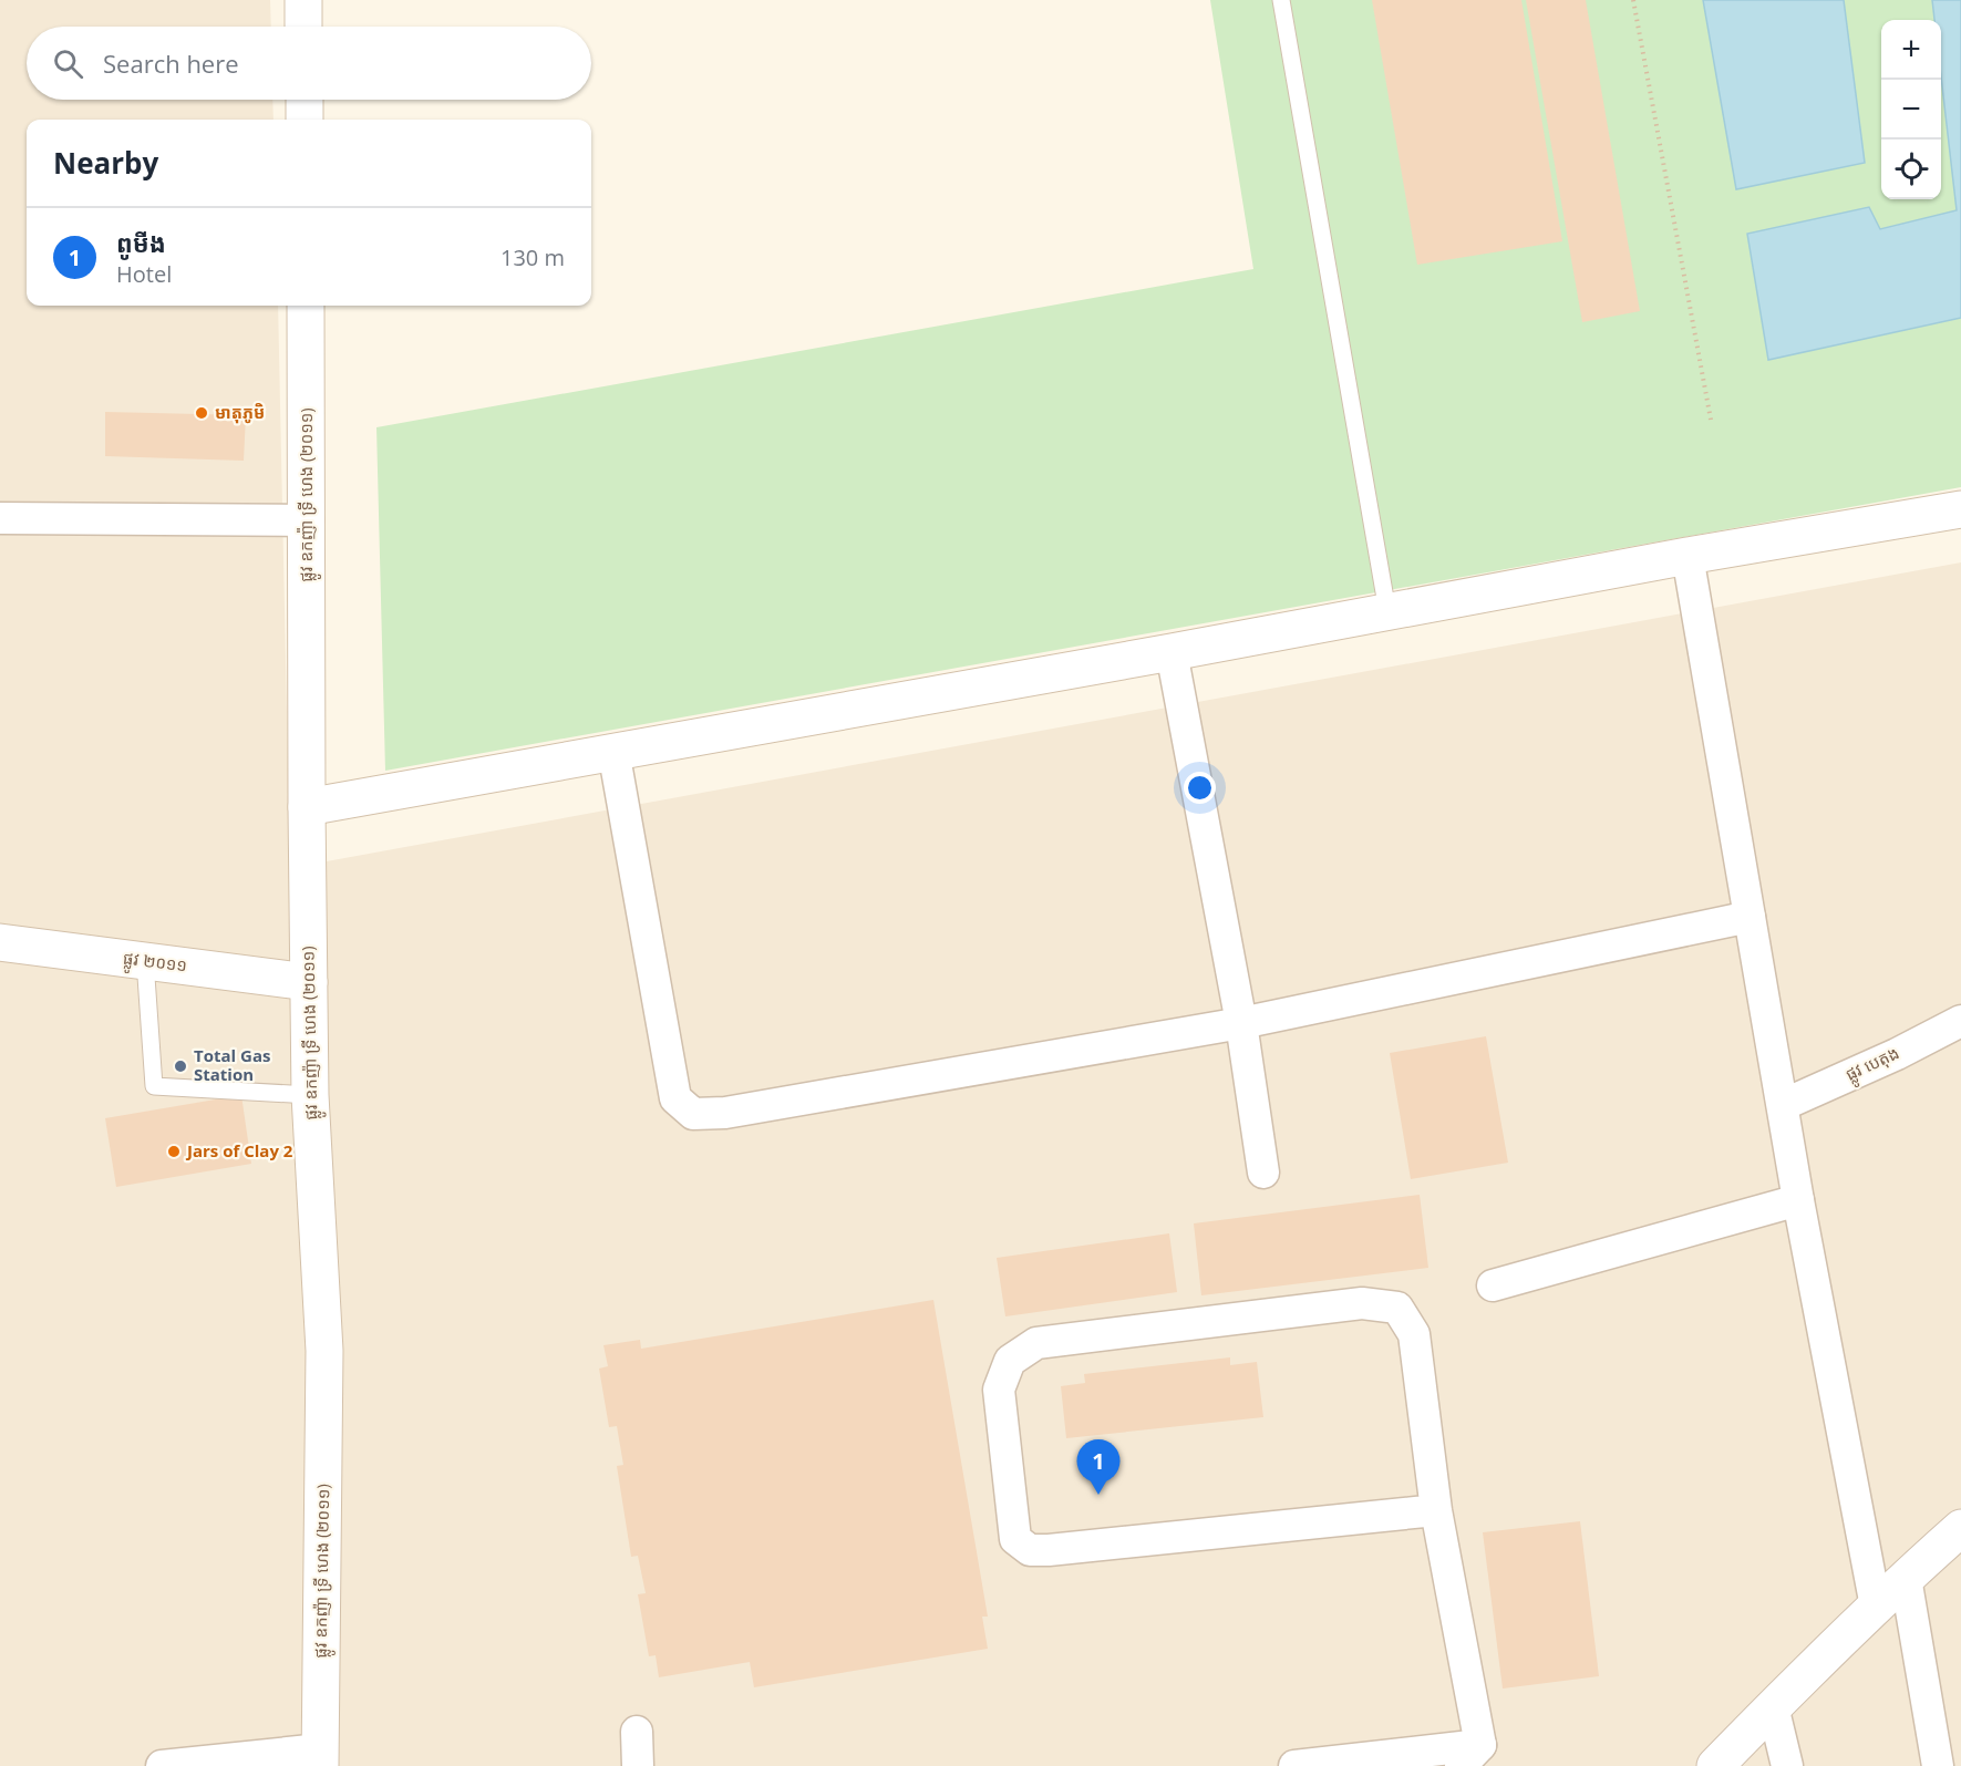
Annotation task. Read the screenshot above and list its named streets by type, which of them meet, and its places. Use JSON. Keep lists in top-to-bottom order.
{
  "streets": {
    "main road": ["ផ្លូវ ឧកញ៉ា ទ្រី ហេង (២០១១)", "ផ្លូវ ២០១១"],
    "street": ["ផ្លូវ បេតុង"]
  },
  "crossings": [
    ["ផ្លូវ ឧកញ៉ា ទ្រី ហេង (២០១១)", "ផ្លូវ ២០១១"]
  ],
  "places": ["មាតុភូមិ", "Total Gas Station", "Jars of Clay 2"],
  "page": {
    "map_buttons": ["+", "−"],
    "search": "Search here",
    "heading": "Nearby",
    "list": [
      {
        "mark": "1",
        "name": "ពូមីង",
        "note": "Hotel",
        "value": "130 m"
      }
    ],
    "pins": "1"
  }
}
